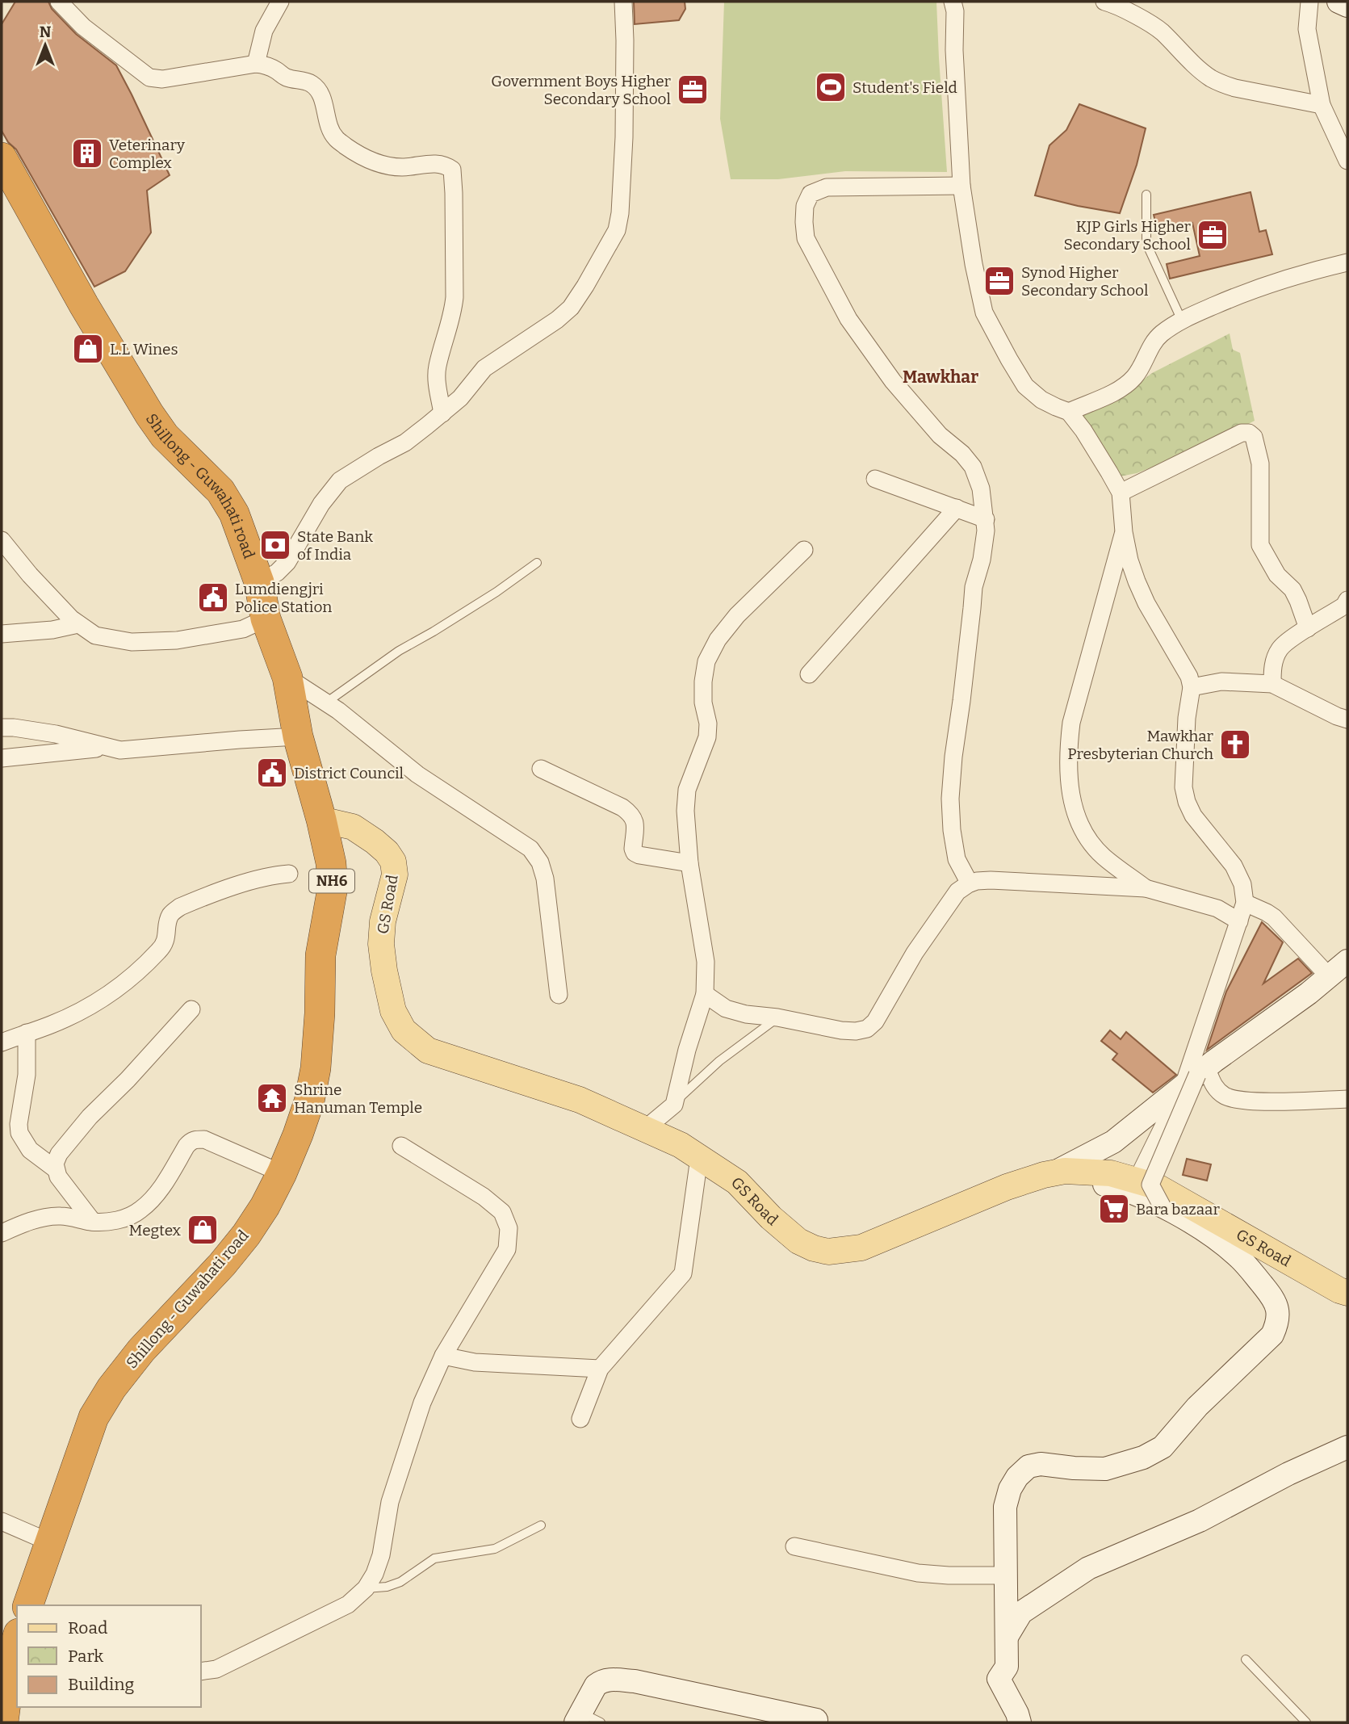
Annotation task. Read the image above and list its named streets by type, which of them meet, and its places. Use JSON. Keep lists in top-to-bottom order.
{
  "streets": {
    "highway": ["Shillong - Guwahati road", "NH6"],
    "main road": ["GS Road"]
  },
  "crossings": [
    ["Shillong - Guwahati road", "GS Road"]
  ],
  "districts": ["Mawkhar"],
  "places": {
    "sports": ["Student's Field"],
    "office": ["Government Boys Higher Secondary School", "KJP Girls Higher Secondary School", "Synod Higher Secondary School"],
    "building": ["Veterinary Complex"],
    "shop": ["L.L Wines", "Megtex"],
    "bank": ["State Bank of India"],
    "public building": ["Lumdiengjri Police Station", "District Council"],
    "church": ["Mawkhar Presbyterian Church"],
    "temple": ["Shrine Hanuman Temple"],
    "supermarket": ["Bara bazaar"]
  },
  "legend": ["Road", "Park", "Building"],
  "north": "top"
}
